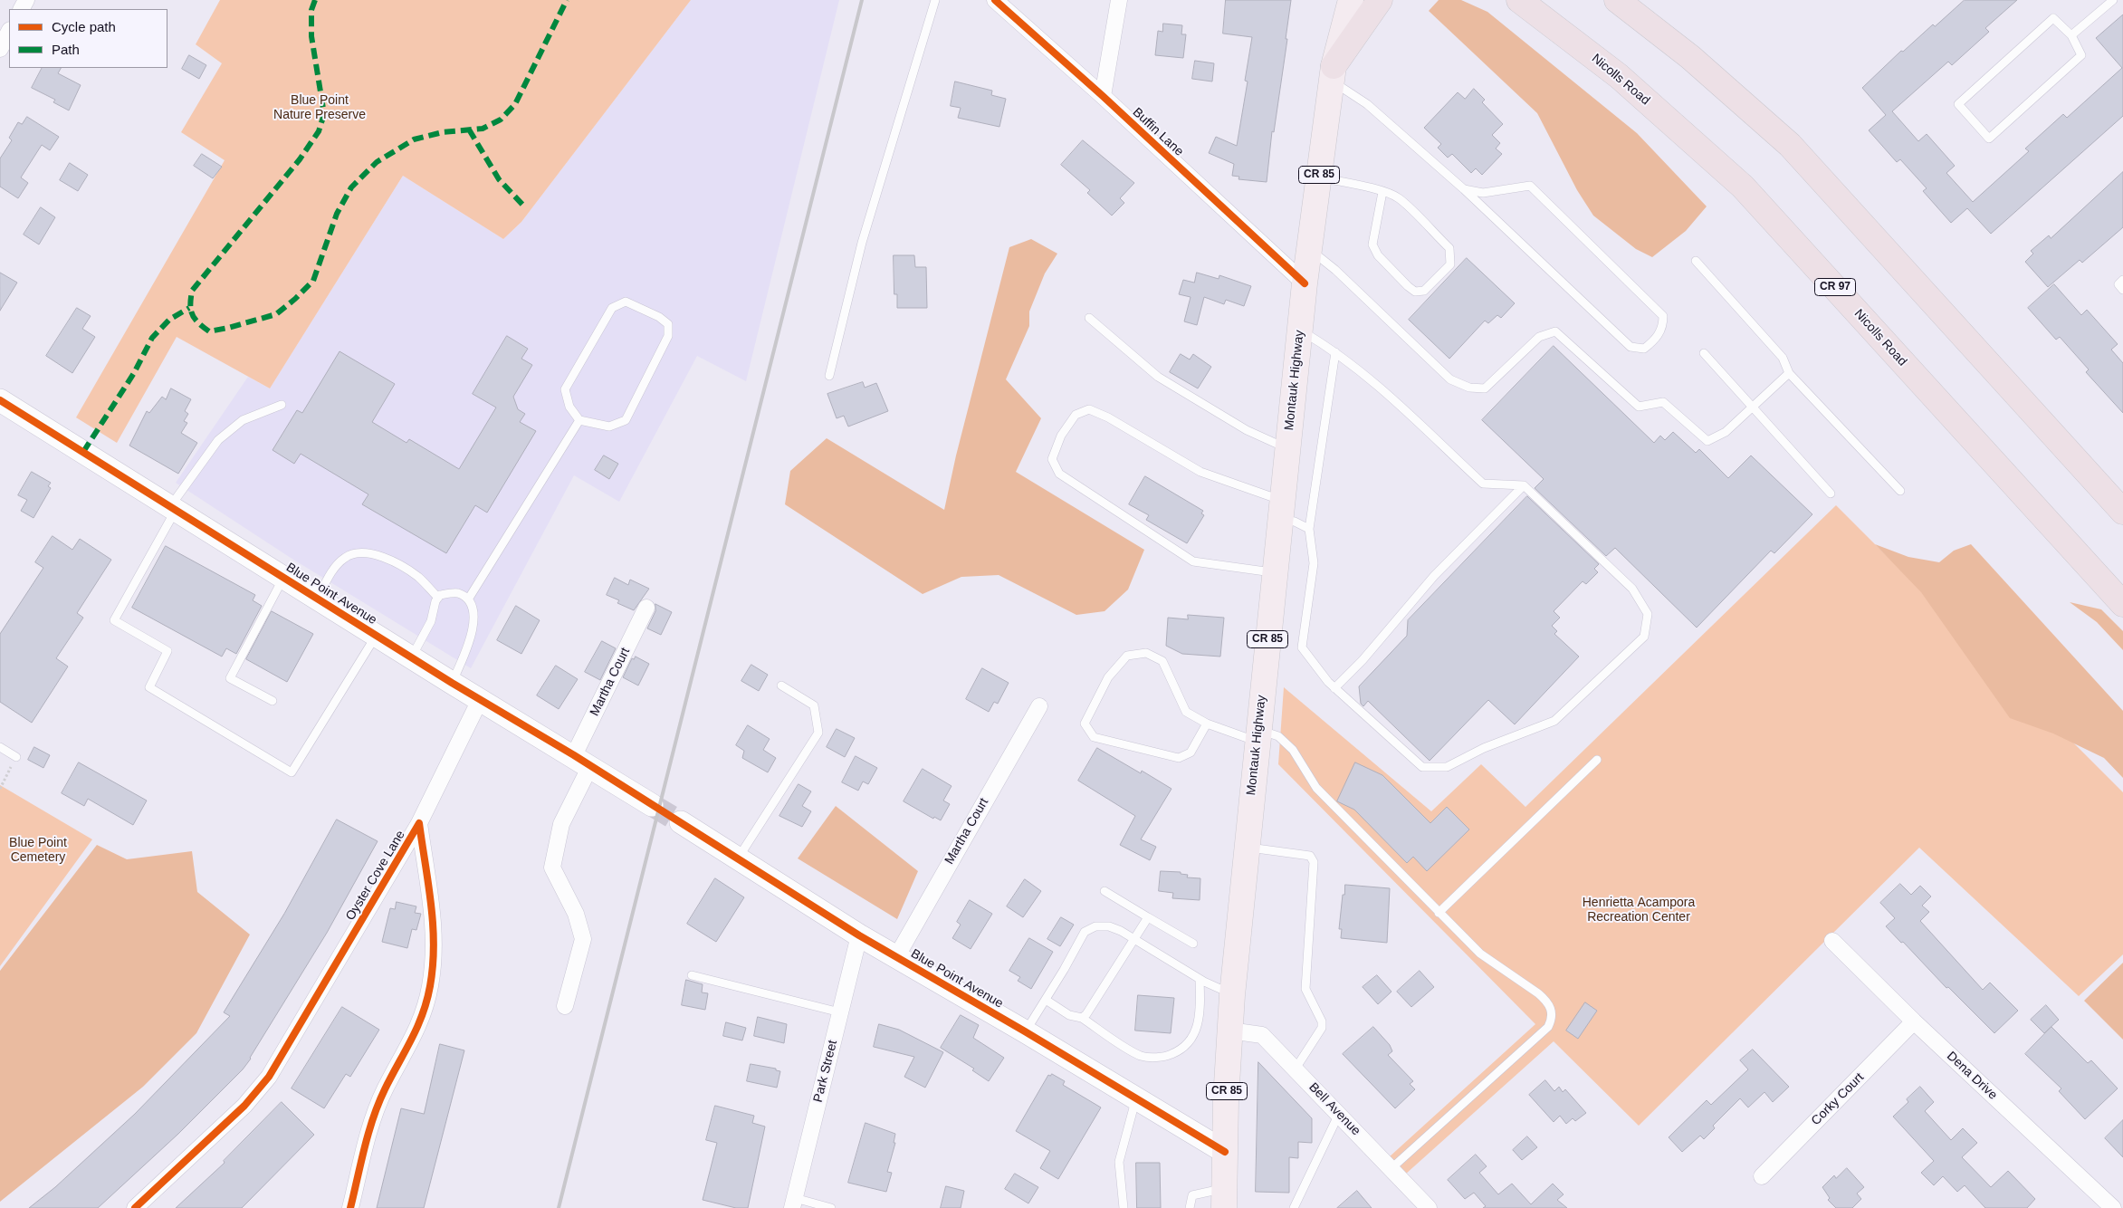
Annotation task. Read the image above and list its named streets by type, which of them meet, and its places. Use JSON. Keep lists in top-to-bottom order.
{
  "streets": {
    "highway": ["Nicolls Road", "CR 97"],
    "main road": ["CR 85", "Montauk Highway"],
    "street": [
      "Buffin Lane",
      "Blue Point Avenue",
      "Martha Court",
      "Oyster Cove Lane",
      "Park Street",
      "Dena Drive",
      "Corky Court",
      "Bell Avenue"
    ]
  },
  "crossings": [
    ["Buffin Lane", "CR 85"],
    ["Buffin Lane", "Montauk Highway"],
    ["CR 85", "Montauk Highway"],
    ["Montauk Highway", "Blue Point Avenue"],
    ["Montauk Highway", "Bell Avenue"],
    ["Blue Point Avenue", "Martha Court"],
    ["Blue Point Avenue", "Oyster Cove Lane"],
    ["Blue Point Avenue", "Park Street"],
    ["Dena Drive", "Corky Court"]
  ],
  "parks": ["Blue Point Nature Preserve", "Blue Point Cemetery", "Henrietta Acampora Recreation Center"],
  "legend": ["Cycle path", "Path"]
}
